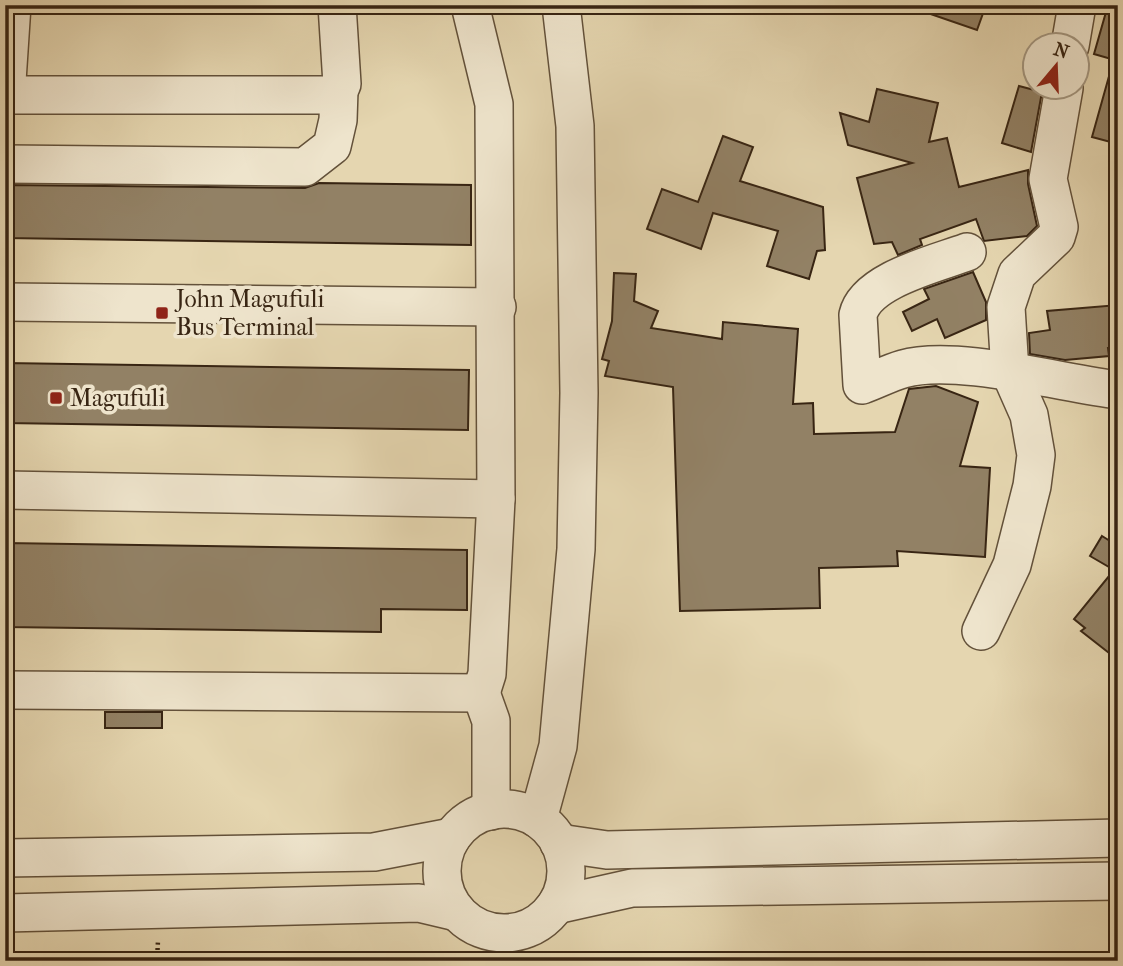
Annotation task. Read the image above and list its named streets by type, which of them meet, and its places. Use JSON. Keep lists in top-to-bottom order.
{
  "places": {
    "transit": ["John Magufuli Bus Terminal", "Magufuli"]
  },
  "north": "top"
}
